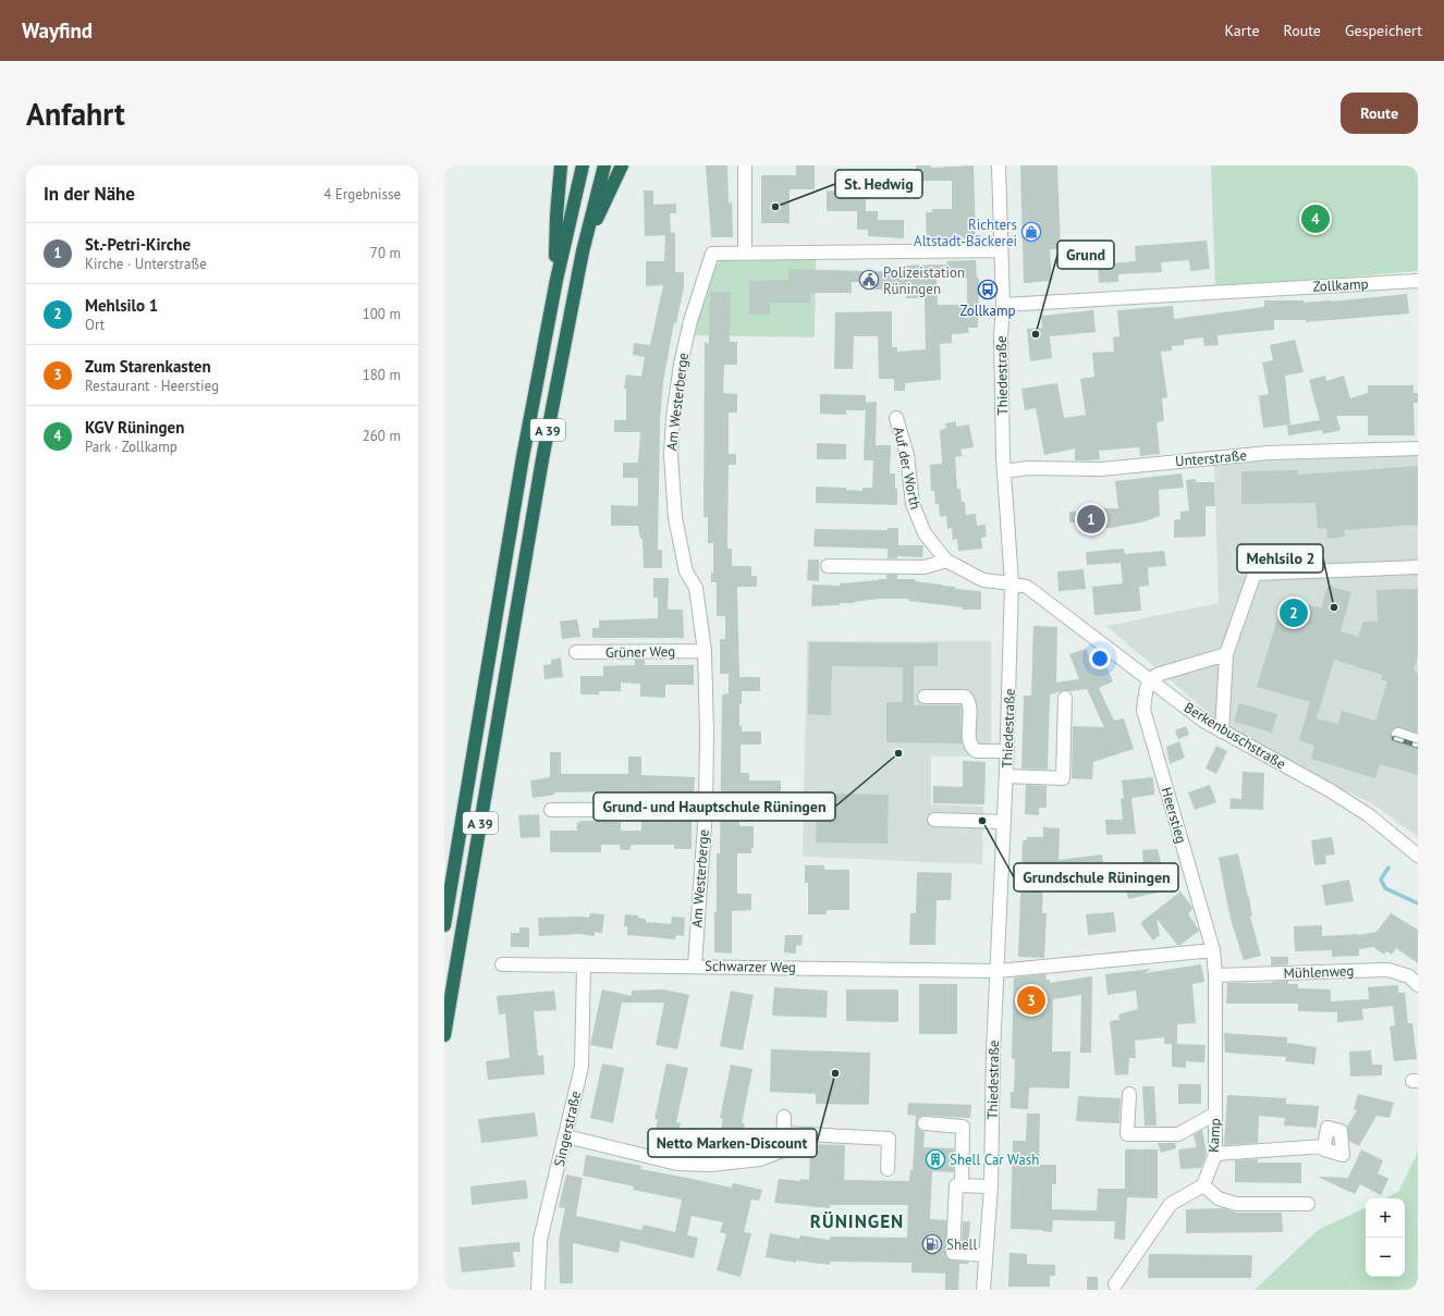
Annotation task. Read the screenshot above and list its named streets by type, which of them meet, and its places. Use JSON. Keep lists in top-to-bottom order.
{
  "streets": {
    "highway": ["A 39"],
    "street": [
      "Zollkamp",
      "Thiedestraße",
      "Am Westerberge",
      "Unterstraße",
      "Auf der Worth",
      "Grüner Weg",
      "Berkenbuschstraße",
      "Heerstieg",
      "Schwarzer Weg",
      "Mühlenweg",
      "Singerstraße",
      "Kamp"
    ]
  },
  "crossings": [
    ["Zollkamp", "Thiedestraße"],
    ["Thiedestraße", "Am Westerberge"],
    ["Thiedestraße", "Unterstraße"],
    ["Thiedestraße", "Auf der Worth"],
    ["Thiedestraße", "Berkenbuschstraße"],
    ["Thiedestraße", "Schwarzer Weg"],
    ["Am Westerberge", "Grüner Weg"],
    ["Am Westerberge", "Schwarzer Weg"],
    ["Auf der Worth", "Berkenbuschstraße"],
    ["Berkenbuschstraße", "Heerstieg"],
    ["Heerstieg", "Mühlenweg"],
    ["Heerstieg", "Kamp"],
    ["Schwarzer Weg", "Singerstraße"],
    ["Mühlenweg", "Kamp"]
  ],
  "districts": ["RÜNINGEN"],
  "places": {
    "other": [
      "St. Hedwig",
      "Grund",
      "Mehlsilo 2",
      "Grund- und Hauptschule Rüningen",
      "Grundschule Rüningen",
      "Netto Marken-Discount"
    ],
    "shop": ["Richters Altstadt-Bäckerei"],
    "public building": ["Polizeistation Rüningen"],
    "bus stop": ["Zollkamp"],
    "building": ["Shell Car Wash"],
    "fuel station": ["Shell"]
  },
  "page": {
    "header": "Wayfind",
    "nav": ["Karte", "Route", "Gespeichert"],
    "buttons": "Route",
    "title": "Anfahrt",
    "heading": ["In der Nähe", "4 Ergebnisse"],
    "pins": [
      "4",
      "1",
      "2",
      "3"
    ],
    "list": [
      {
        "mark": "1",
        "name": "St.-Petri-Kirche",
        "note": "Kirche · Unterstraße",
        "value": "70 m"
      },
      {
        "mark": "2",
        "name": "Mehlsilo 1",
        "note": "Ort",
        "value": "100 m"
      },
      {
        "mark": "3",
        "name": "Zum Starenkasten",
        "note": "Restaurant · Heerstieg",
        "value": "180 m"
      },
      {
        "mark": "4",
        "name": "KGV Rüningen",
        "note": "Park · Zollkamp",
        "value": "260 m"
      }
    ],
    "map_buttons": ["+", "−"]
  }
}
